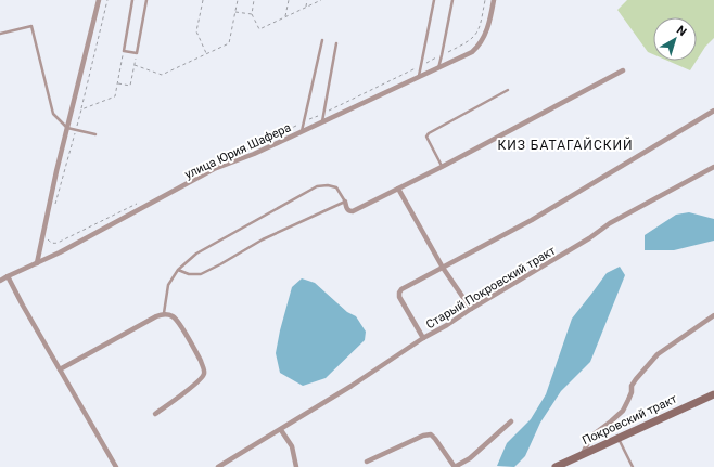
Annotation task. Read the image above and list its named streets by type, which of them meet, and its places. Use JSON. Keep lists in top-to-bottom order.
{
  "streets": {
    "main road": ["Покровский тракт"],
    "street": ["улица Юрия Шафера", "Старый Покровский тракт"]
  },
  "districts": ["КИЗ БАТАГАЙСКИЙ"],
  "north": "top right"
}
